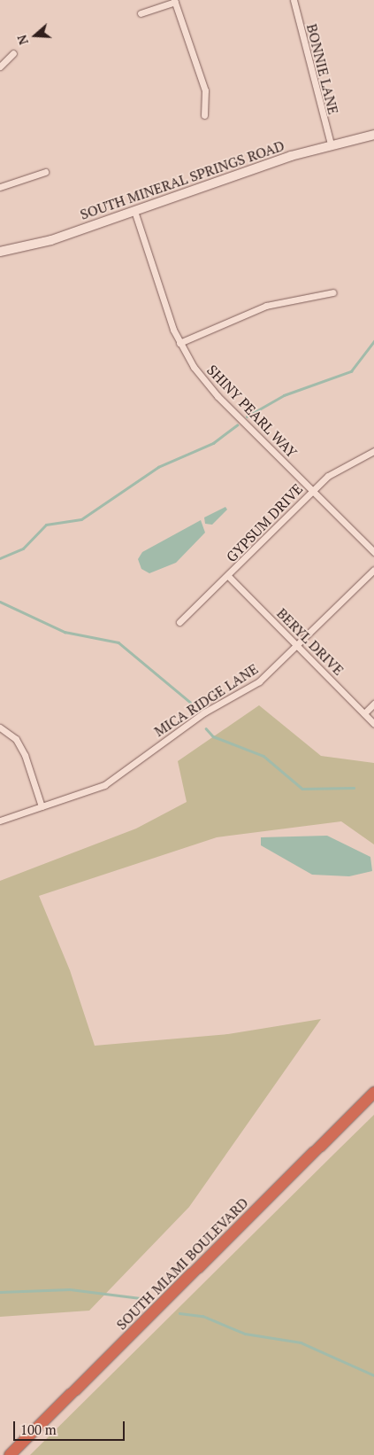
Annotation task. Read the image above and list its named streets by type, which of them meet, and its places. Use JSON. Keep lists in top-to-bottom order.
{
  "streets": {
    "highway": ["SOUTH MIAMI BOULEVARD"],
    "street": [
      "BONNIE LANE",
      "SOUTH MINERAL SPRINGS ROAD",
      "SHINY PEARL WAY",
      "GYPSUM DRIVE",
      "BERYL DRIVE",
      "MICA RIDGE LANE"
    ]
  },
  "crossings": [
    ["BONNIE LANE", "SOUTH MINERAL SPRINGS ROAD"],
    ["SOUTH MINERAL SPRINGS ROAD", "SHINY PEARL WAY"],
    ["SHINY PEARL WAY", "GYPSUM DRIVE"],
    ["GYPSUM DRIVE", "BERYL DRIVE"],
    ["BERYL DRIVE", "MICA RIDGE LANE"]
  ],
  "scale_bar": "100 m",
  "north": "left"
}
